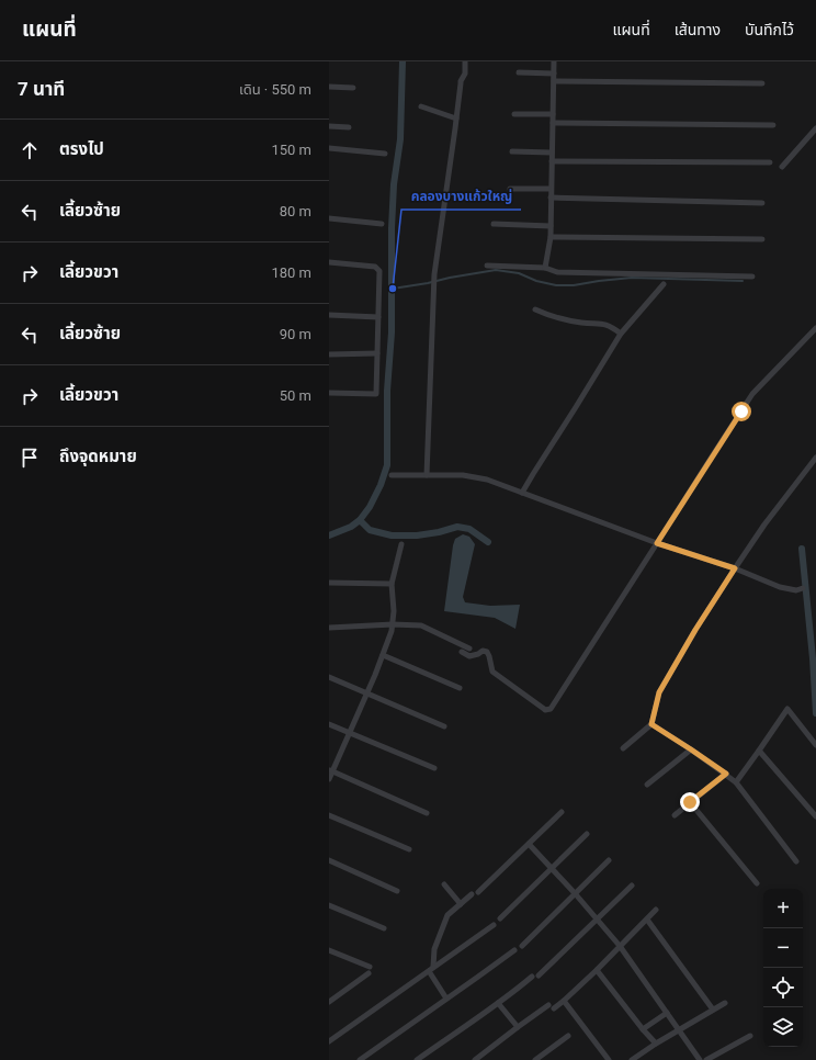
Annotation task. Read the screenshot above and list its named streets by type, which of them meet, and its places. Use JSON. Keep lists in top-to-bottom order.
{
  "places": ["คลองบางแก้วใหญ่"],
  "page": {
    "header": "แผนที่",
    "nav": ["แผนที่", "เส้นทาง", "บันทึกไว้"],
    "heading": ["7 นาที", "เดิน · 550 m"],
    "list": [
      ["ตรงไป", "150 m"],
      ["เลี้ยวซ้าย", "80 m"],
      ["เลี้ยวขวา", "180 m"],
      ["เลี้ยวซ้าย", "90 m"],
      ["เลี้ยวขวา", "50 m"],
      "ถึงจุดหมาย"
    ],
    "map_buttons": ["+", "−"]
  }
}
